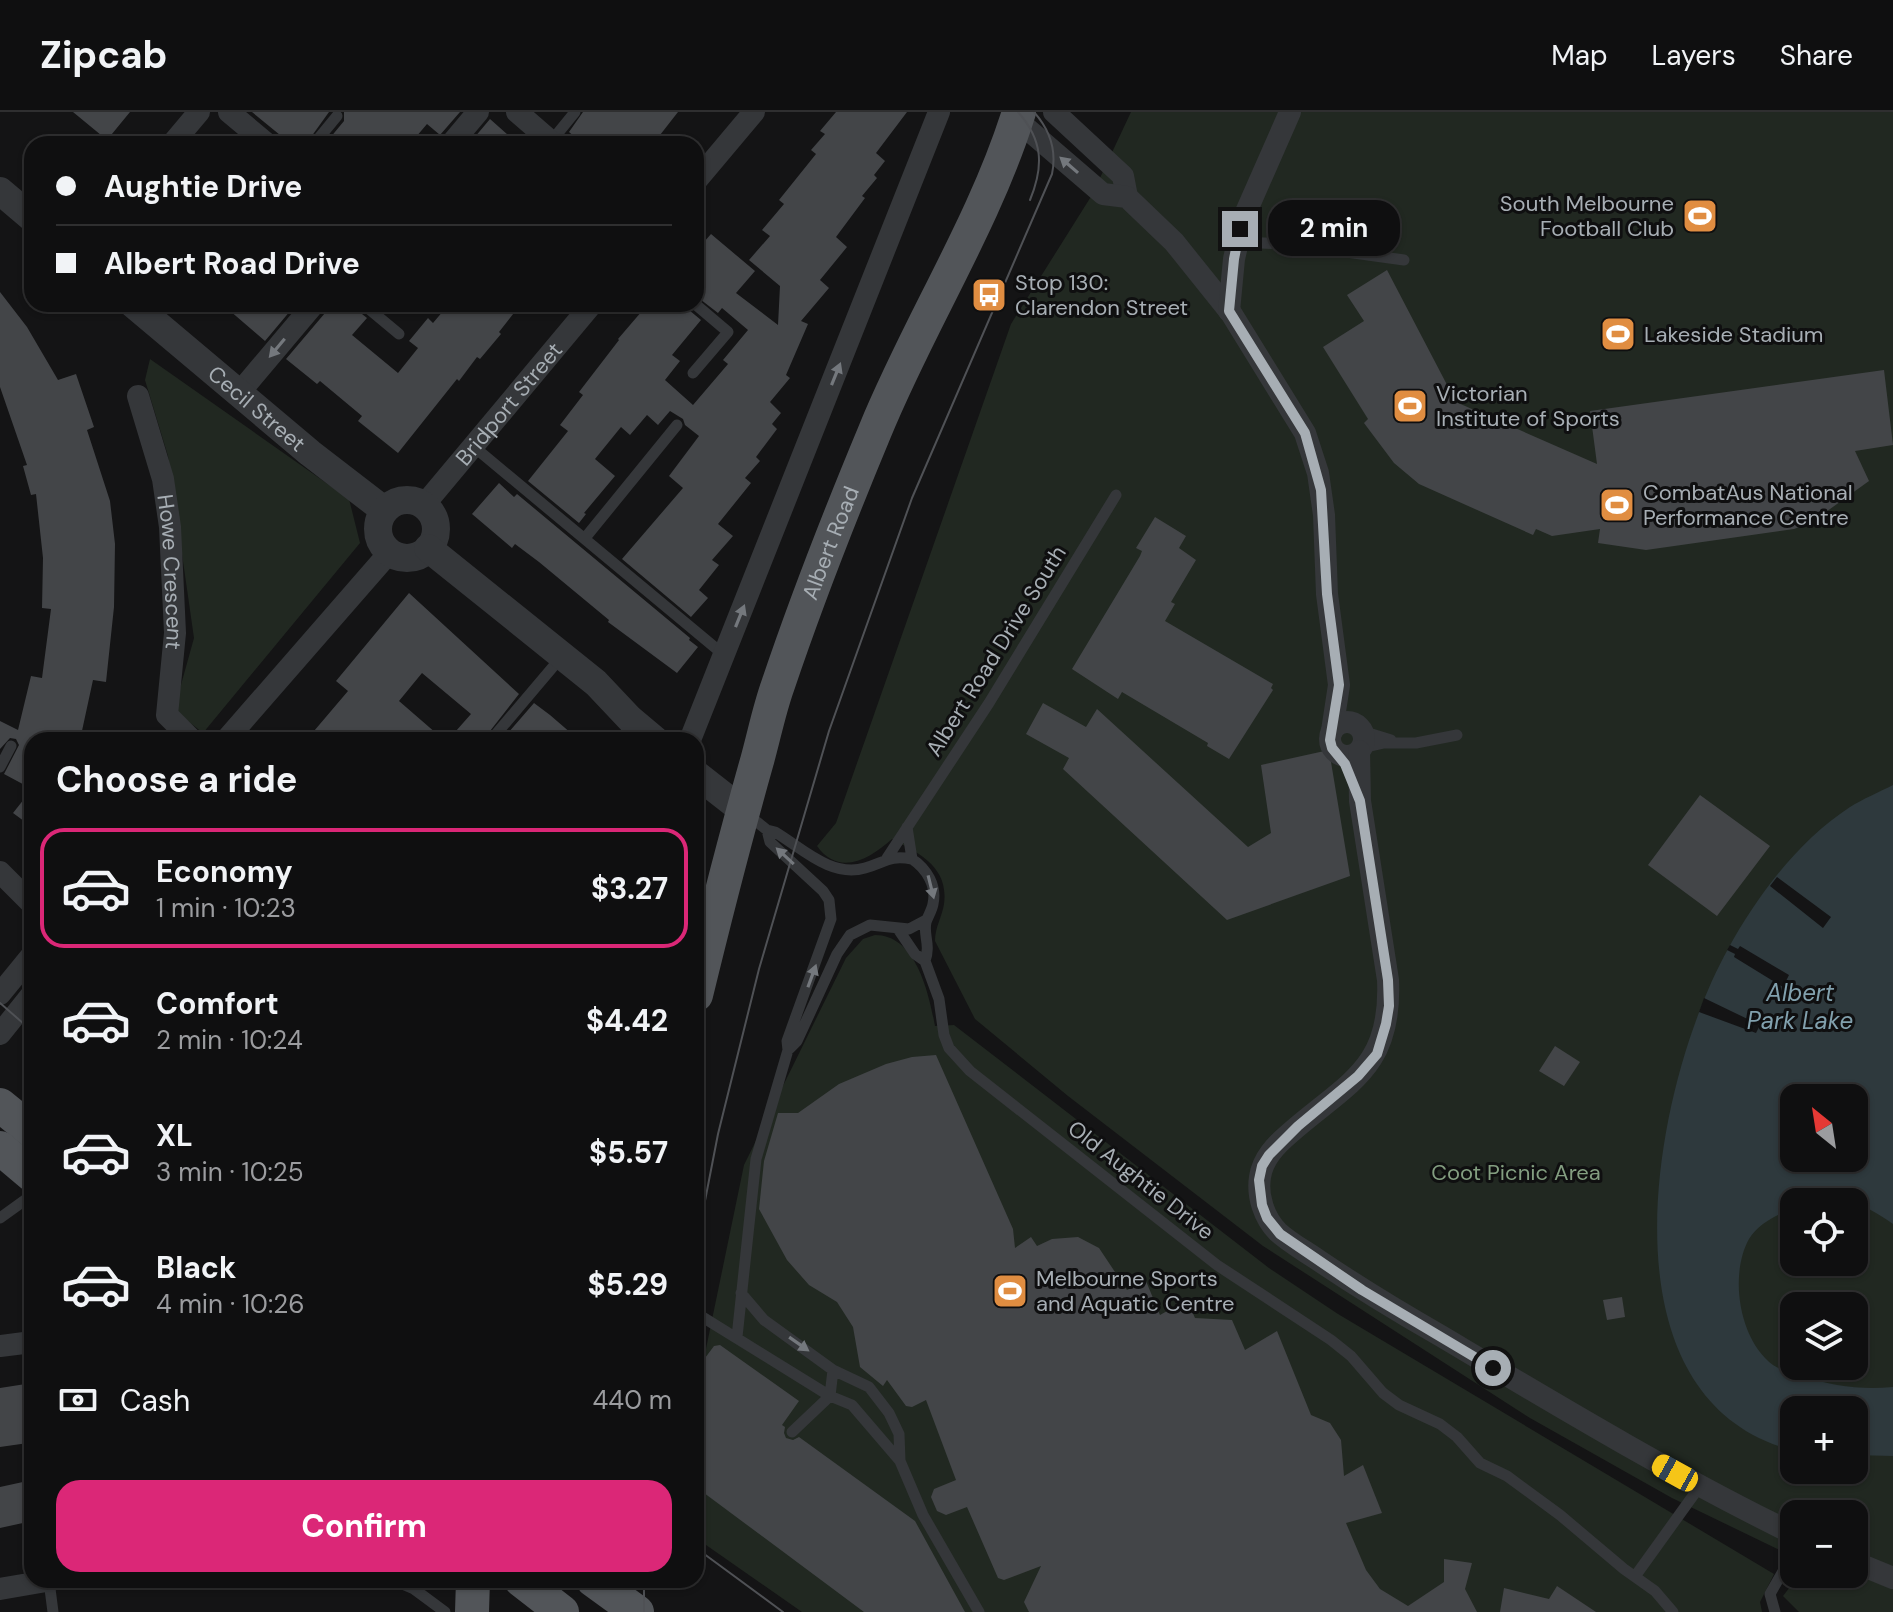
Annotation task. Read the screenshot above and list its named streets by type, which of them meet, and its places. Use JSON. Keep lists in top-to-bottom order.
{
  "streets": {
    "main road": ["Albert Road"],
    "street": ["Bridport Street", "Cecil Street", "Howe Crescent"],
    "lane": ["Albert Road Drive South", "Old Aughtie Drive"]
  },
  "crossings": [
    ["Bridport Street", "Cecil Street"]
  ],
  "water": ["Albert Park Lake"],
  "parks": ["Coot Picnic Area"],
  "places": {
    "sports": [
      "South Melbourne Football Club",
      "Lakeside Stadium",
      "Victorian Institute of Sports",
      "CombatAus National Performance Centre",
      "Melbourne Sports and Aquatic Centre"
    ],
    "bus stop": ["Stop 130: Clarendon Street"]
  },
  "north": "top left",
  "page": {
    "header": "Zipcab",
    "nav": ["Map", "Layers", "Share"],
    "banner": ["Aughtie Drive", "Albert Road Drive"],
    "bubble": "2 min",
    "heading": "Choose a ride",
    "list": [
      {
        "name": "Economy",
        "note": "1 min · 10:23",
        "value": "$3.27"
      },
      {
        "name": "Comfort",
        "note": "2 min · 10:24",
        "value": "$4.42"
      },
      {
        "name": "XL",
        "note": "3 min · 10:25",
        "value": "$5.57"
      },
      {
        "name": "Black",
        "note": "4 min · 10:26",
        "value": "$5.29"
      }
    ],
    "map_buttons": ["+", "−"],
    "pay": ["Cash", "440 m"],
    "buttons": "Confirm"
  }
}
